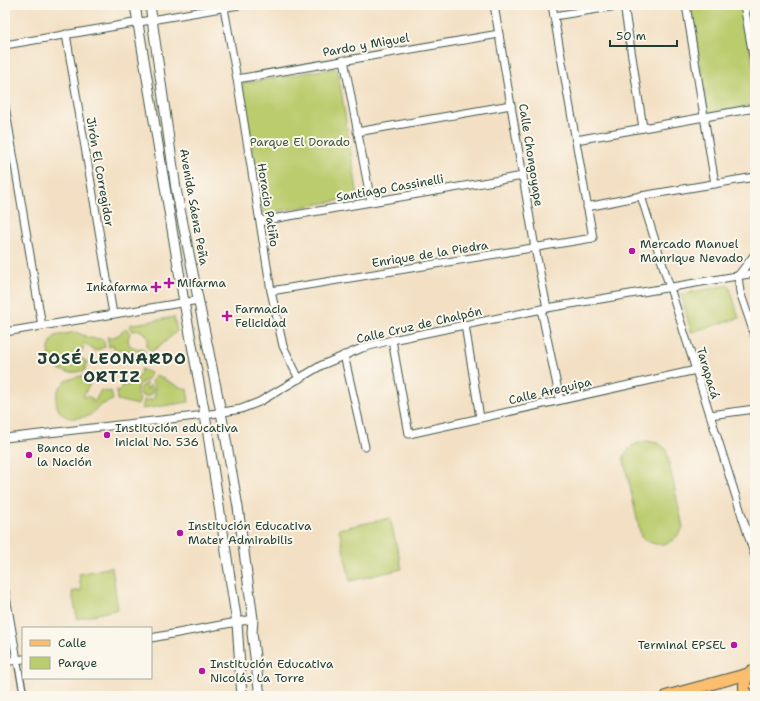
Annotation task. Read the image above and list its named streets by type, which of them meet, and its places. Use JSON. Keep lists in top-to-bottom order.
{
  "streets": {
    "street": [
      "Pardo y Miguel",
      "Calle Chongoyape",
      "Jirón El Corregidor",
      "Santiago Cassinelli",
      "Horacio Patiño",
      "Avenida Sáenz Peña",
      "Enrique de la Piedra",
      "Calle Cruz de Chalpón",
      "Tarapacá",
      "Calle Arequipa"
    ]
  },
  "crossings": [
    ["Pardo y Miguel", "Calle Chongoyape"],
    ["Pardo y Miguel", "Horacio Patiño"],
    ["Calle Chongoyape", "Santiago Cassinelli"],
    ["Calle Chongoyape", "Enrique de la Piedra"],
    ["Calle Chongoyape", "Calle Cruz de Chalpón"],
    ["Calle Chongoyape", "Calle Arequipa"],
    ["Santiago Cassinelli", "Horacio Patiño"],
    ["Horacio Patiño", "Enrique de la Piedra"],
    ["Horacio Patiño", "Calle Cruz de Chalpón"],
    ["Avenida Sáenz Peña", "Calle Cruz de Chalpón"],
    ["Calle Cruz de Chalpón", "Tarapacá"],
    ["Calle Cruz de Chalpón", "Calle Arequipa"],
    ["Tarapacá", "Calle Arequipa"]
  ],
  "districts": ["JOSÉ LEONARDO ORTIZ"],
  "parks": ["Parque El Dorado"],
  "places": {
    "other": [
      "Mercado Manuel Manrique Nevado",
      "Institución educativa inicial No. 536",
      "Banco de la Nación",
      "Institución Educativa Mater Admirabilis",
      "Terminal EPSEL",
      "Institución Educativa Nicolás La Torre"
    ],
    "health": ["Mifarma", "Inkafarma", "Farmacia Felicidad"]
  },
  "legend": ["Calle", "Parque"],
  "scale_bar": "50 m"
}
